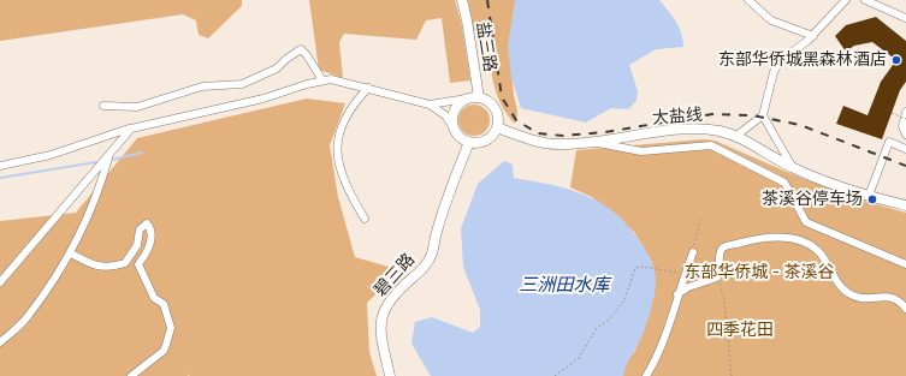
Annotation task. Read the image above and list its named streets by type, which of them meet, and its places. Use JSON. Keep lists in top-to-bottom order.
{
  "streets": {
    "main road": ["盐三路", "大盐线", "碧三路"]
  },
  "crossings": [
    ["盐三路", "大盐线"],
    ["盐三路", "碧三路"],
    ["大盐线", "碧三路"]
  ],
  "water": ["三洲田水库"],
  "parks": ["东部华侨城 - 茶溪谷", "四季花田"],
  "places": ["东部华侨城黑森林酒店", "茶溪谷停车场"]
}
